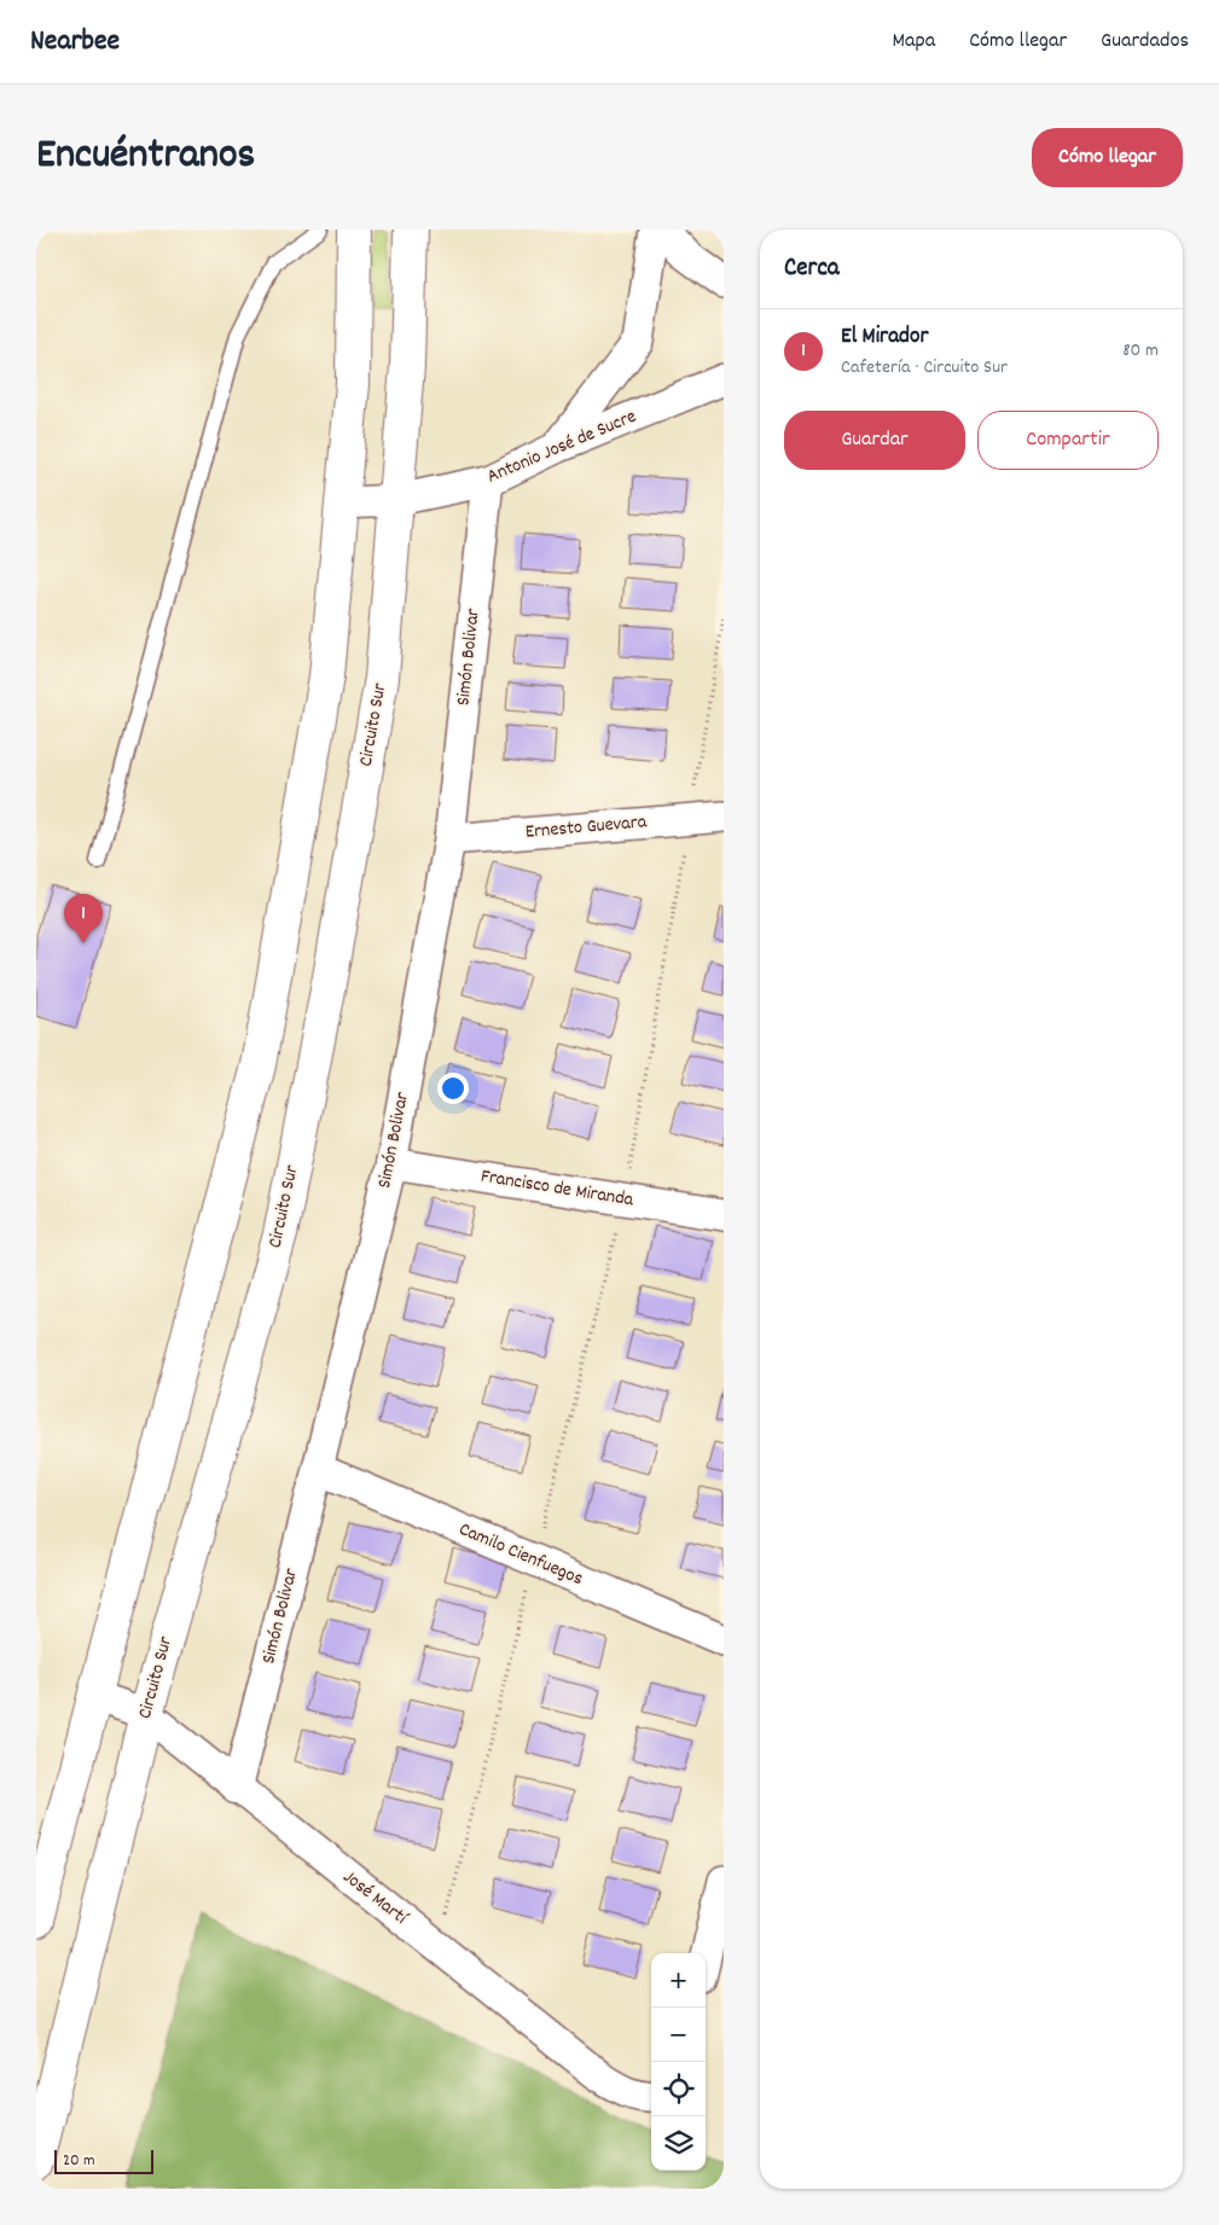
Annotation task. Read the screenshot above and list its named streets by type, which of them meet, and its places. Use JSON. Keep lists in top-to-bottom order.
{
  "streets": {
    "highway": ["Circuito Sur"],
    "street": [
      "Antonio José de Sucre",
      "Simón Bolivar",
      "Ernesto Guevara",
      "Francisco de Miranda",
      "Camilo Cienfuegos",
      "José Martí"
    ]
  },
  "crossings": [
    ["Antonio José de Sucre", "Simón Bolivar"],
    ["Antonio José de Sucre", "Circuito Sur"],
    ["Simón Bolivar", "Ernesto Guevara"],
    ["Simón Bolivar", "Francisco de Miranda"],
    ["Simón Bolivar", "Camilo Cienfuegos"],
    ["Simón Bolivar", "José Martí"],
    ["Circuito Sur", "José Martí"]
  ],
  "scale_bar": "20 m",
  "page": {
    "header": "Nearbee",
    "nav": ["Mapa", "Cómo llegar", "Guardados"],
    "title": "Encuéntranos",
    "buttons": [
      "Cómo llegar",
      ["Guardar", "Compartir"]
    ],
    "heading": "Cerca",
    "list": [
      {
        "mark": "1",
        "name": "El Mirador",
        "note": "Cafetería · Circuito Sur",
        "value": "80 m"
      }
    ],
    "pins": "1",
    "map_buttons": ["+", "−"],
    "scale": "20 m"
  }
}
